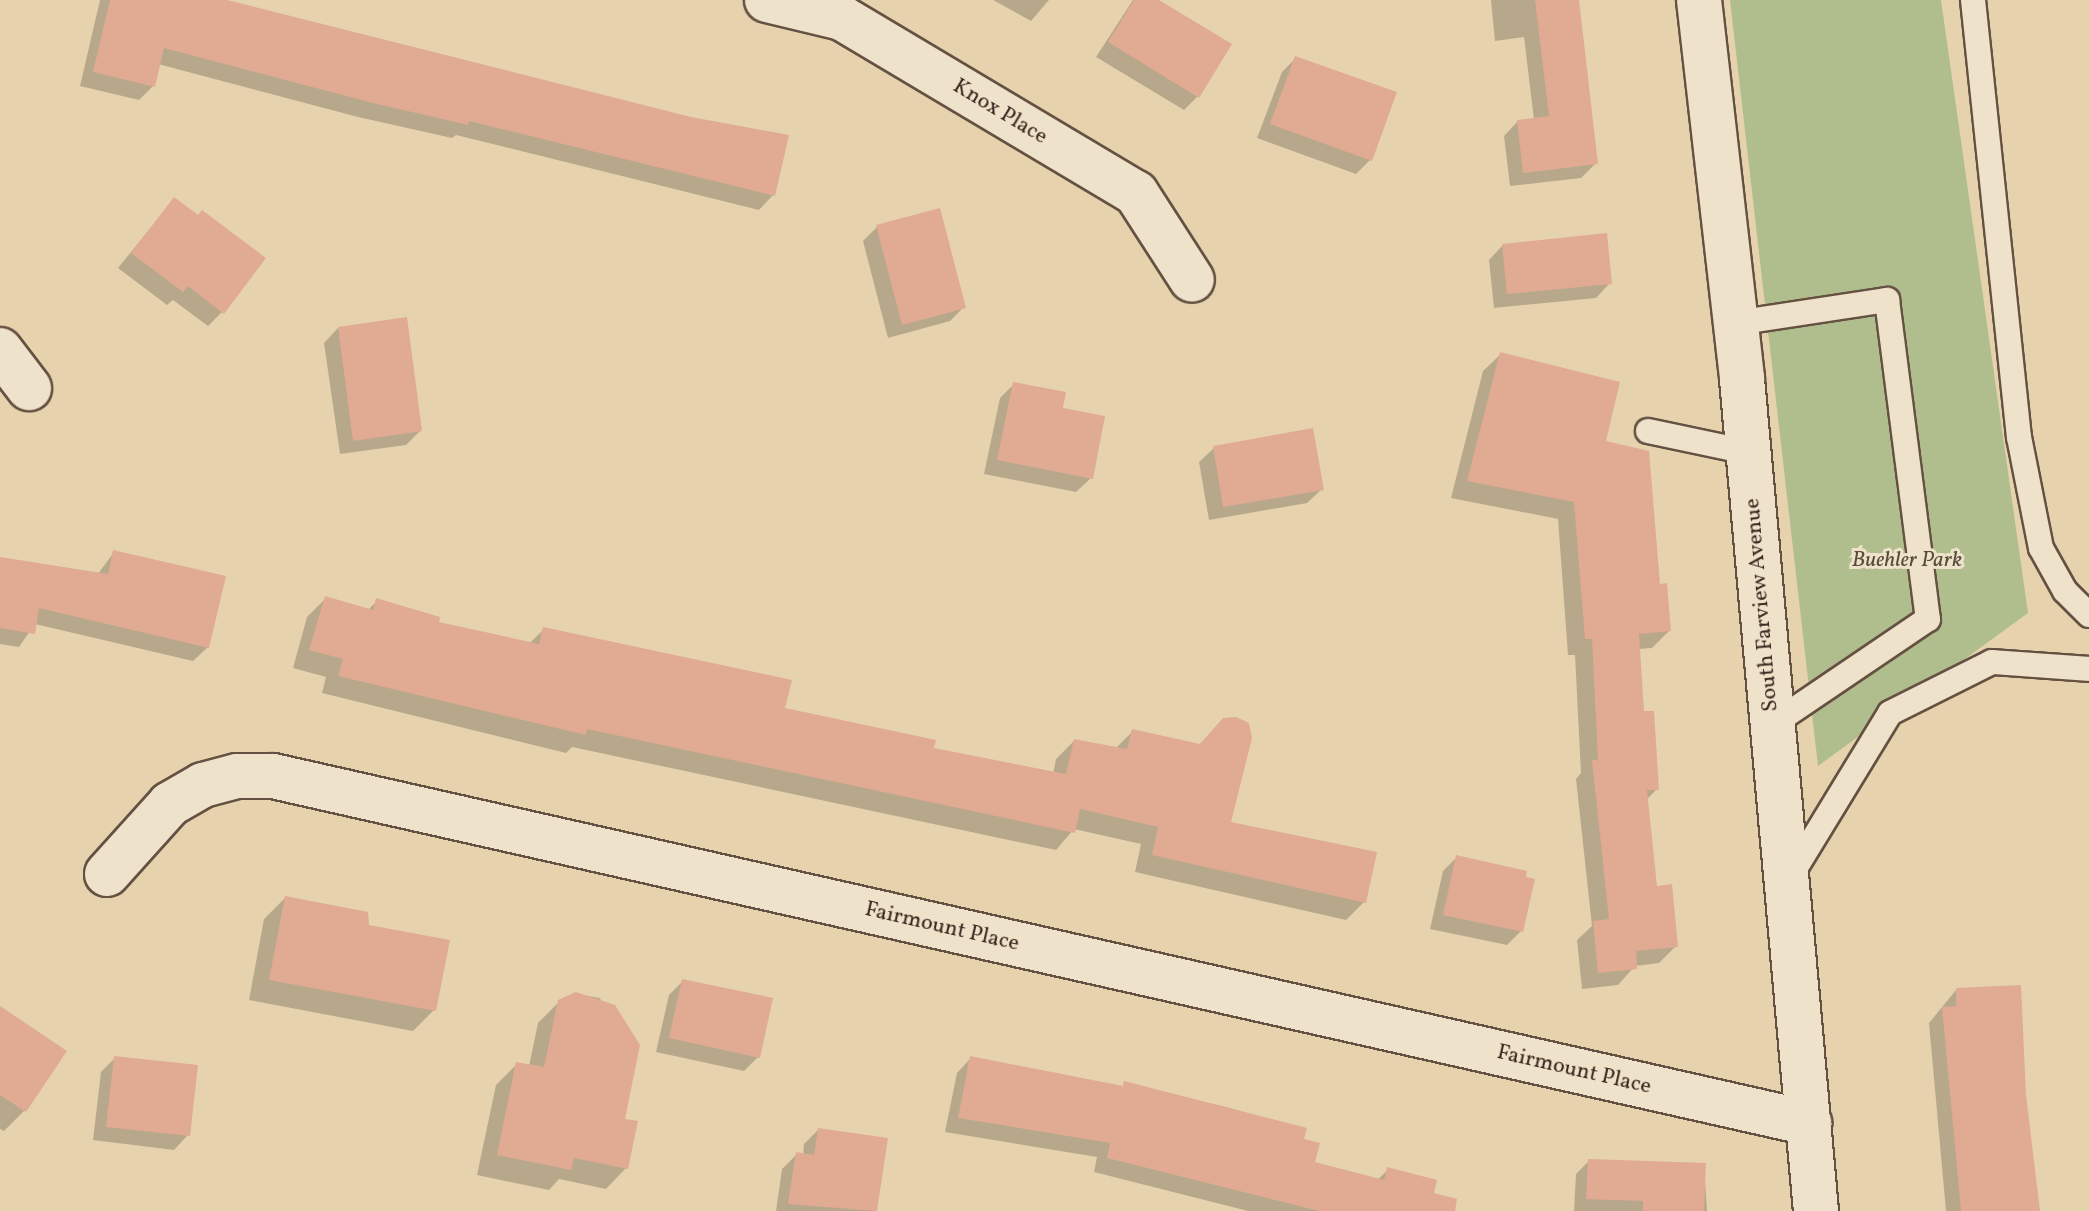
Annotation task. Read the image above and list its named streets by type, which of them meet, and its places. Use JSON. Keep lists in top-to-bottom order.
{
  "streets": {
    "street": ["Knox Place", "South Farview Avenue", "Fairmount Place"]
  },
  "crossings": [
    ["South Farview Avenue", "Fairmount Place"]
  ],
  "parks": ["Buehler Park"]
}
